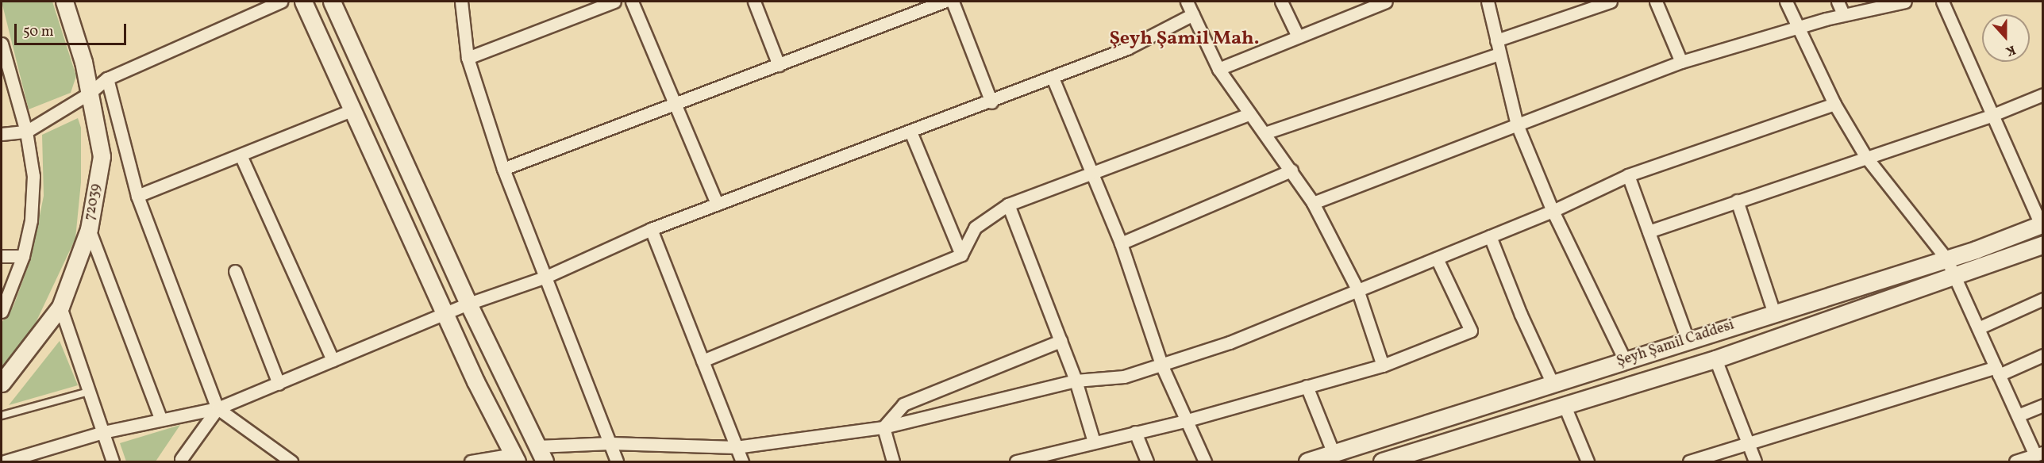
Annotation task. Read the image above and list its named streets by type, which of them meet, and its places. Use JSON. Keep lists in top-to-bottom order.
{
  "streets": {
    "main road": ["72039", "Şeyh Şamil Caddesi"]
  },
  "districts": ["Şeyh Şamil Mah."],
  "scale_bar": "50 m",
  "north": "bottom"
}
